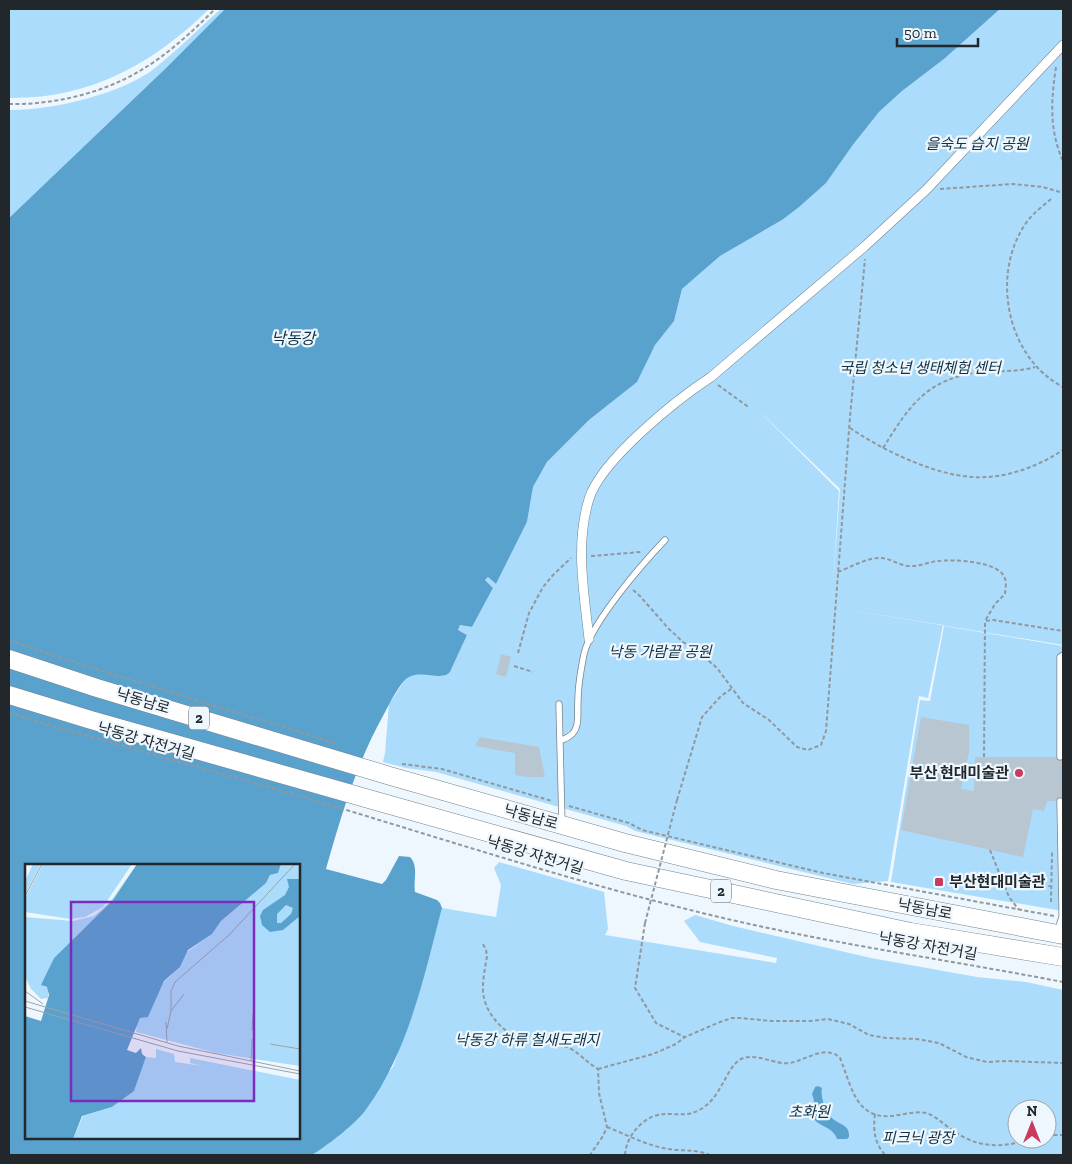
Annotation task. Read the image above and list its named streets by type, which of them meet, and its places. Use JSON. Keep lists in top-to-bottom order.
{
  "streets": {
    "main road": ["낙동남로", "2"],
    "path": ["낙동강 자전거길"]
  },
  "crossings": [
    ["낙동남로", "낙동강 자전거길"]
  ],
  "water": ["낙동강"],
  "parks": [
    "을숙도 습지 공원",
    "국립 청소년 생태체험 센터",
    "낙동 가람끝 공원",
    "낙동강 하류 철새도래지",
    "초화원",
    "피크닉 광장"
  ],
  "places": {
    "other": ["부산 현대미술관"],
    "transit": ["부산현대미술관"]
  },
  "scale_bar": "50 m",
  "north": "top"
}
